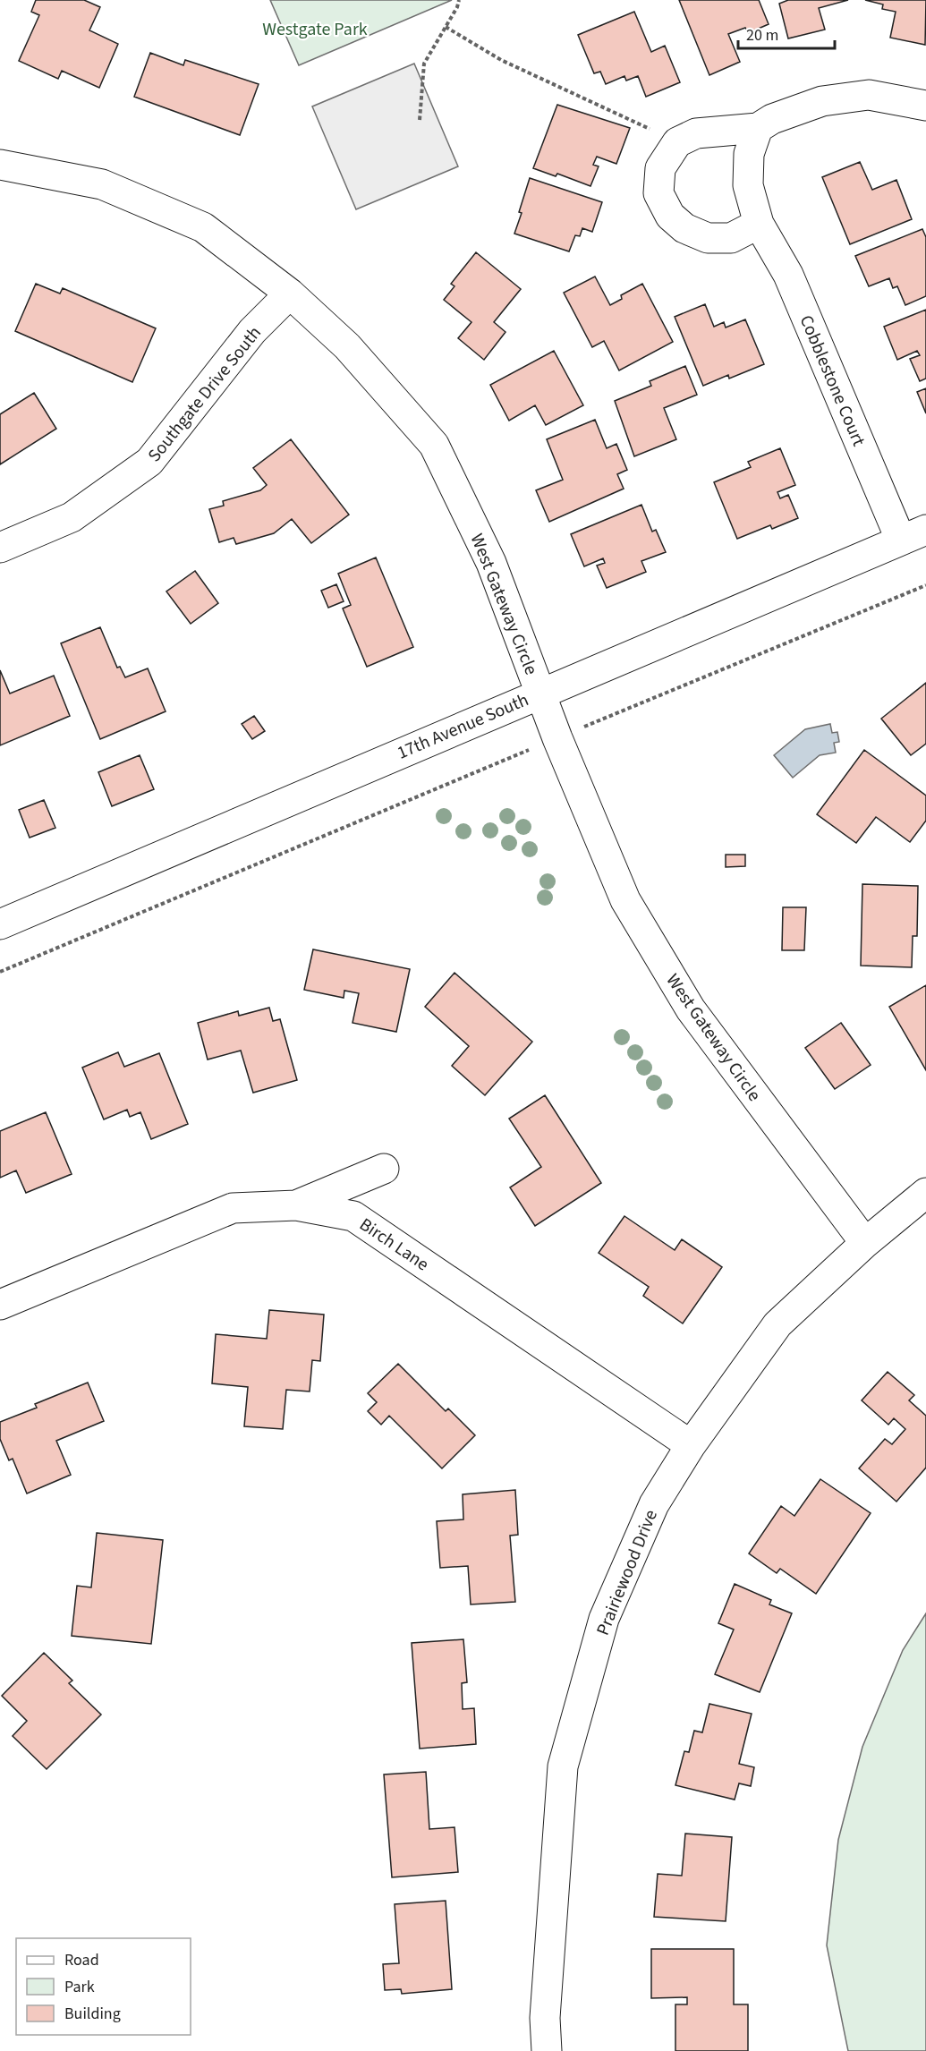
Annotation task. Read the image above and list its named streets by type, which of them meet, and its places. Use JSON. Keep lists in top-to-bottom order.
{
  "streets": {
    "street": [
      "Cobblestone Court",
      "Southgate Drive South",
      "West Gateway Circle",
      "17th Avenue South",
      "Birch Lane",
      "Prairiewood Drive"
    ]
  },
  "crossings": [
    ["Cobblestone Court", "17th Avenue South"],
    ["Southgate Drive South", "West Gateway Circle"],
    ["West Gateway Circle", "17th Avenue South"],
    ["West Gateway Circle", "Prairiewood Drive"],
    ["Birch Lane", "Prairiewood Drive"]
  ],
  "parks": ["Westgate Park"],
  "legend": ["Road", "Park", "Building"],
  "scale_bar": "20 m"
}
